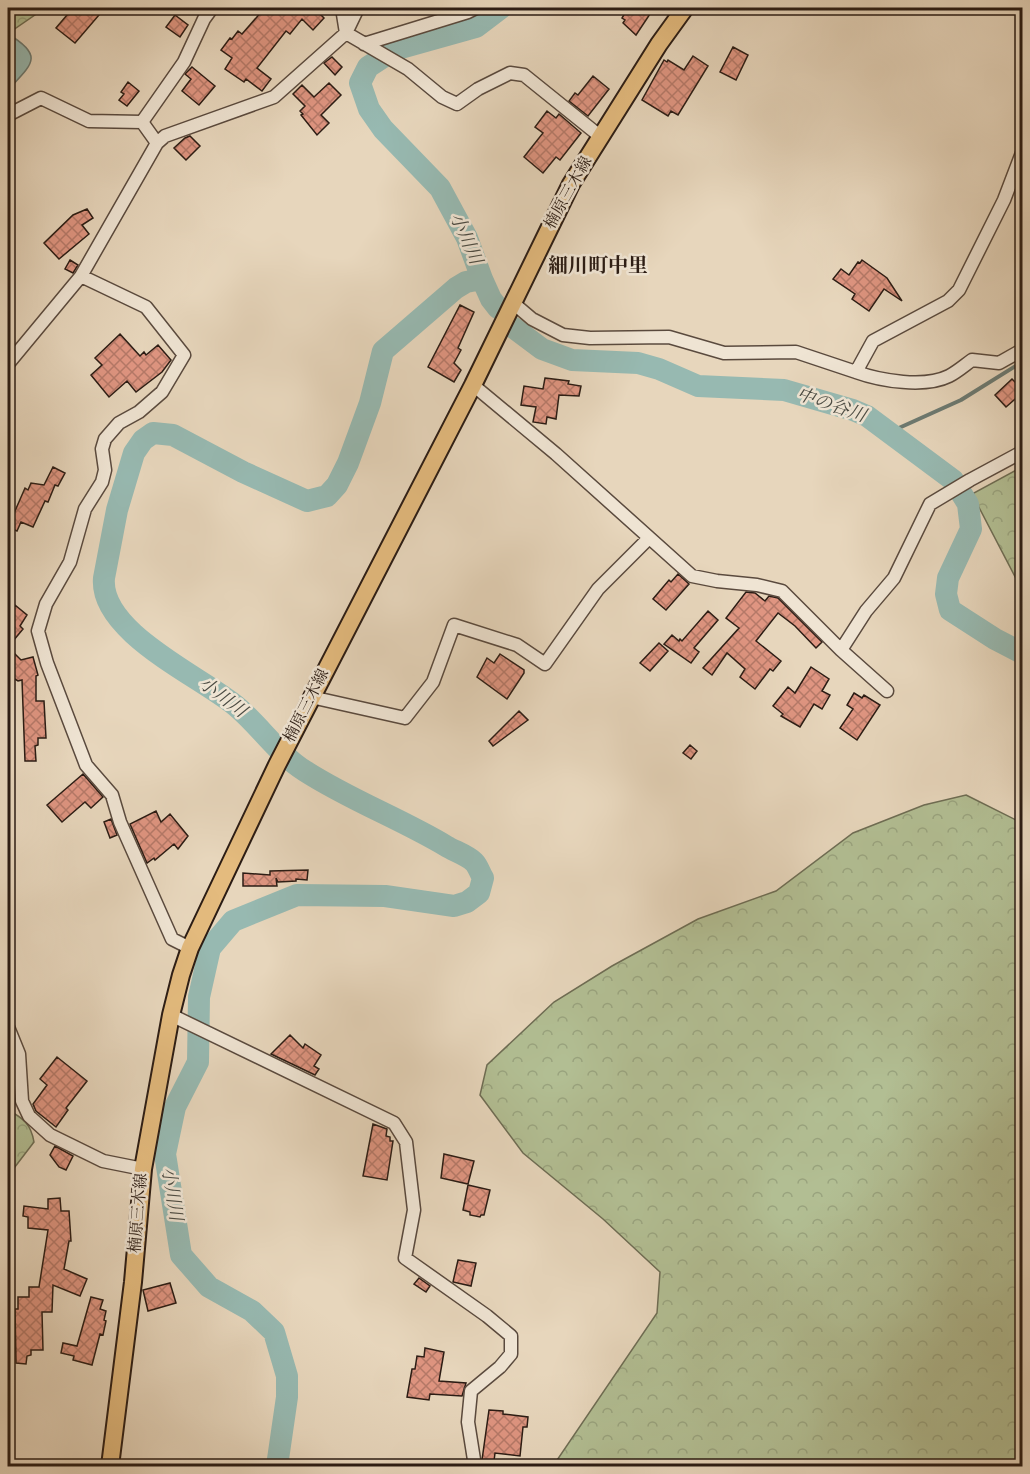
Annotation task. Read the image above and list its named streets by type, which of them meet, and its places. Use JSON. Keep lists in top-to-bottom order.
{
  "streets": {
    "main road": ["楠原三木線"]
  },
  "districts": ["細川町中里"],
  "water": ["小川川", "中の谷川"]
}
